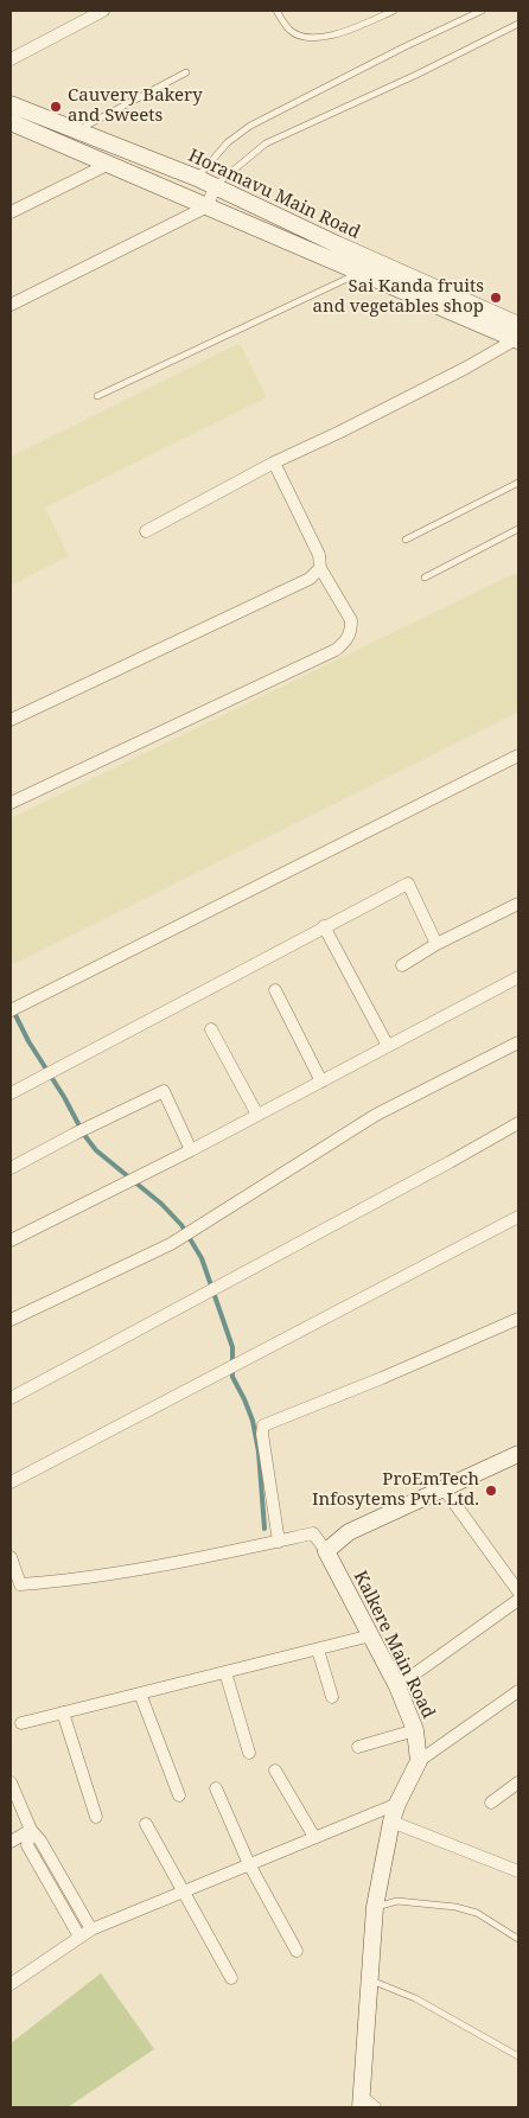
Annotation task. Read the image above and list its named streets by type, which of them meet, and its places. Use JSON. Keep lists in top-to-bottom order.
{
  "streets": {
    "main road": ["Horamavu Main Road", "Kalkere Main Road"]
  },
  "places": ["Cauvery Bakery and Sweets", "Sai Kanda fruits and vegetables shop", "ProEmTech Infosytems Pvt. Ltd."]
}
